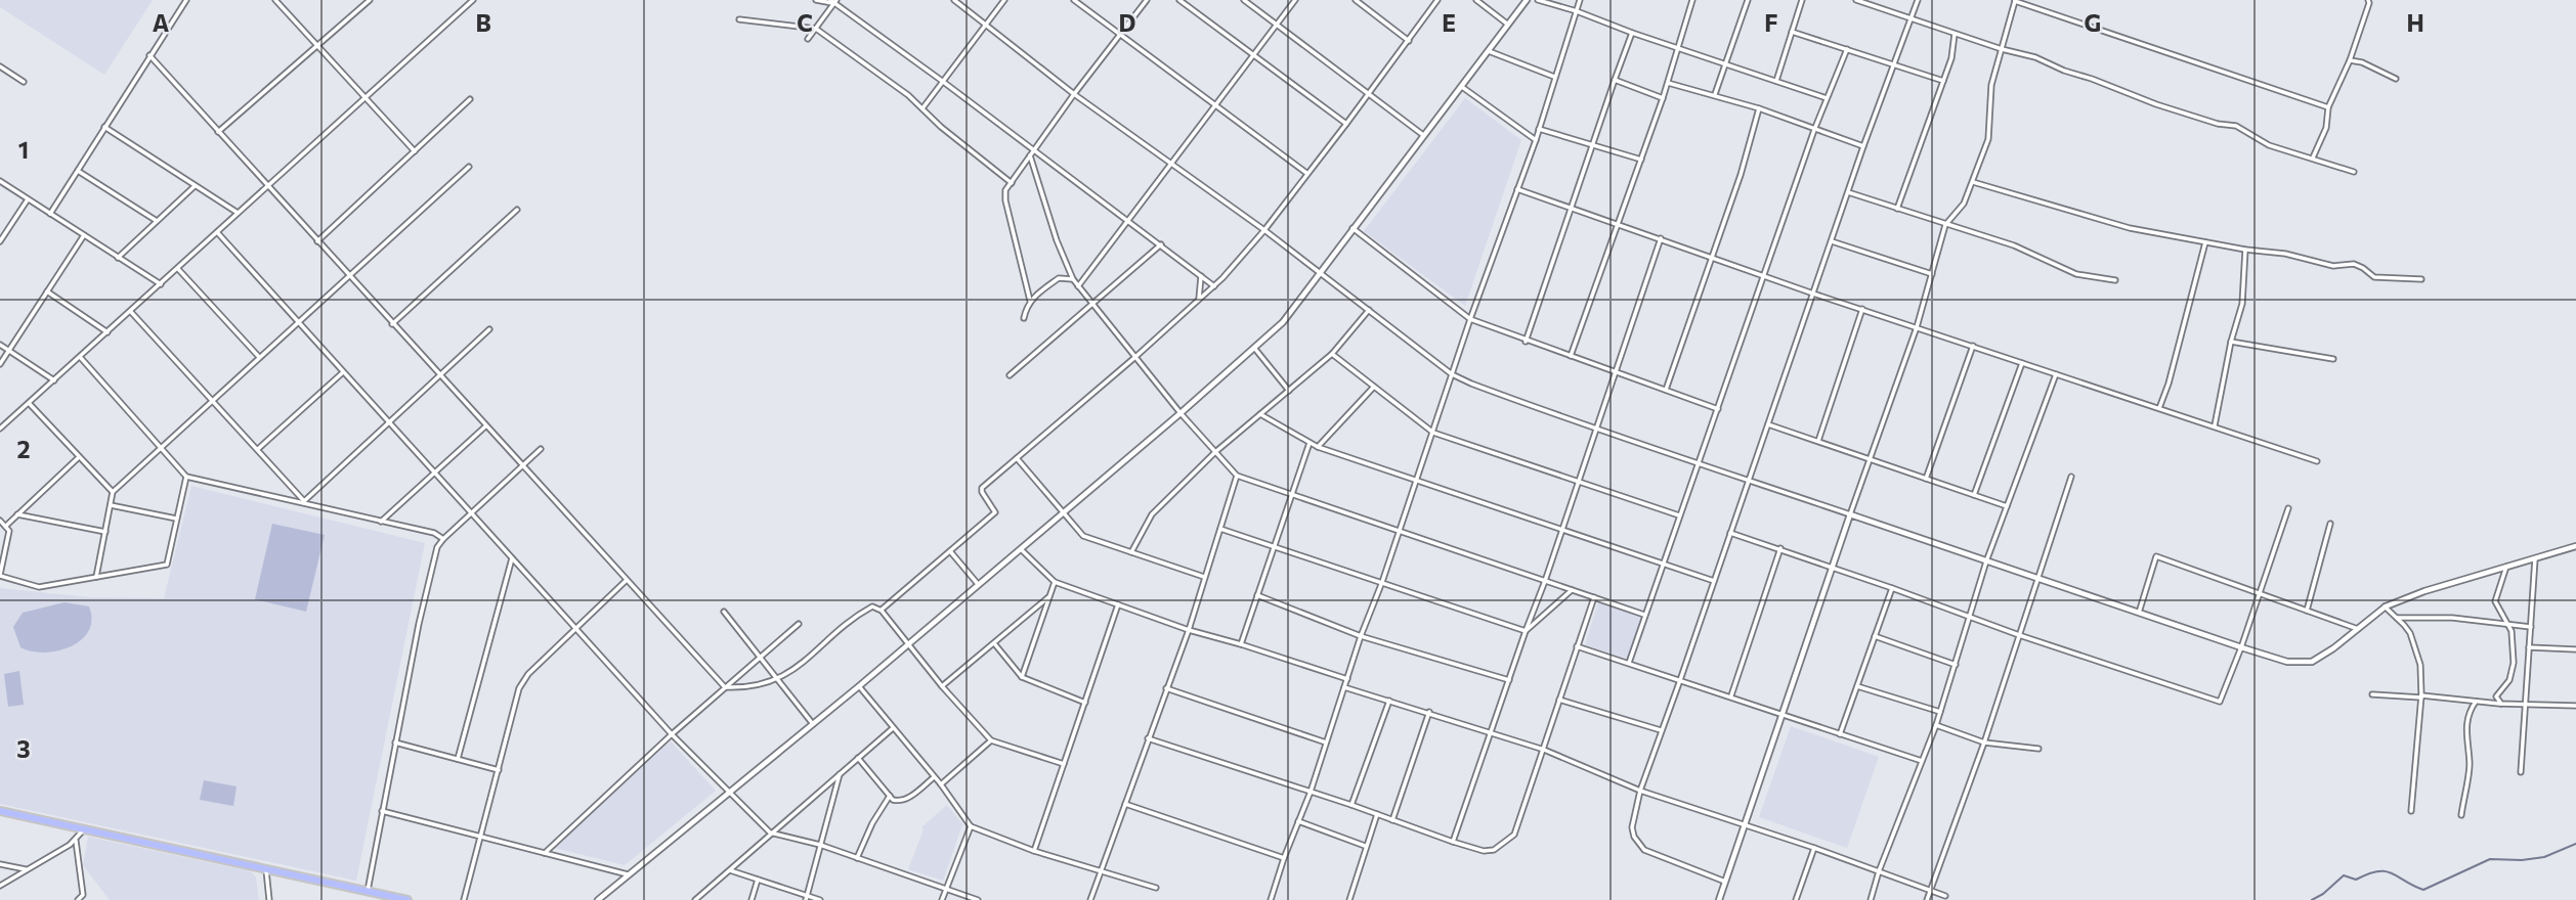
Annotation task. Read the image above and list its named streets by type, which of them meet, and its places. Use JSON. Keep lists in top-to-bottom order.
{
  "grid": {
    "columns": [
      "A",
      "B",
      "C",
      "D",
      "E",
      "F",
      "G",
      "H"
    ],
    "rows": ["1", "2", "3"]
  }
}
